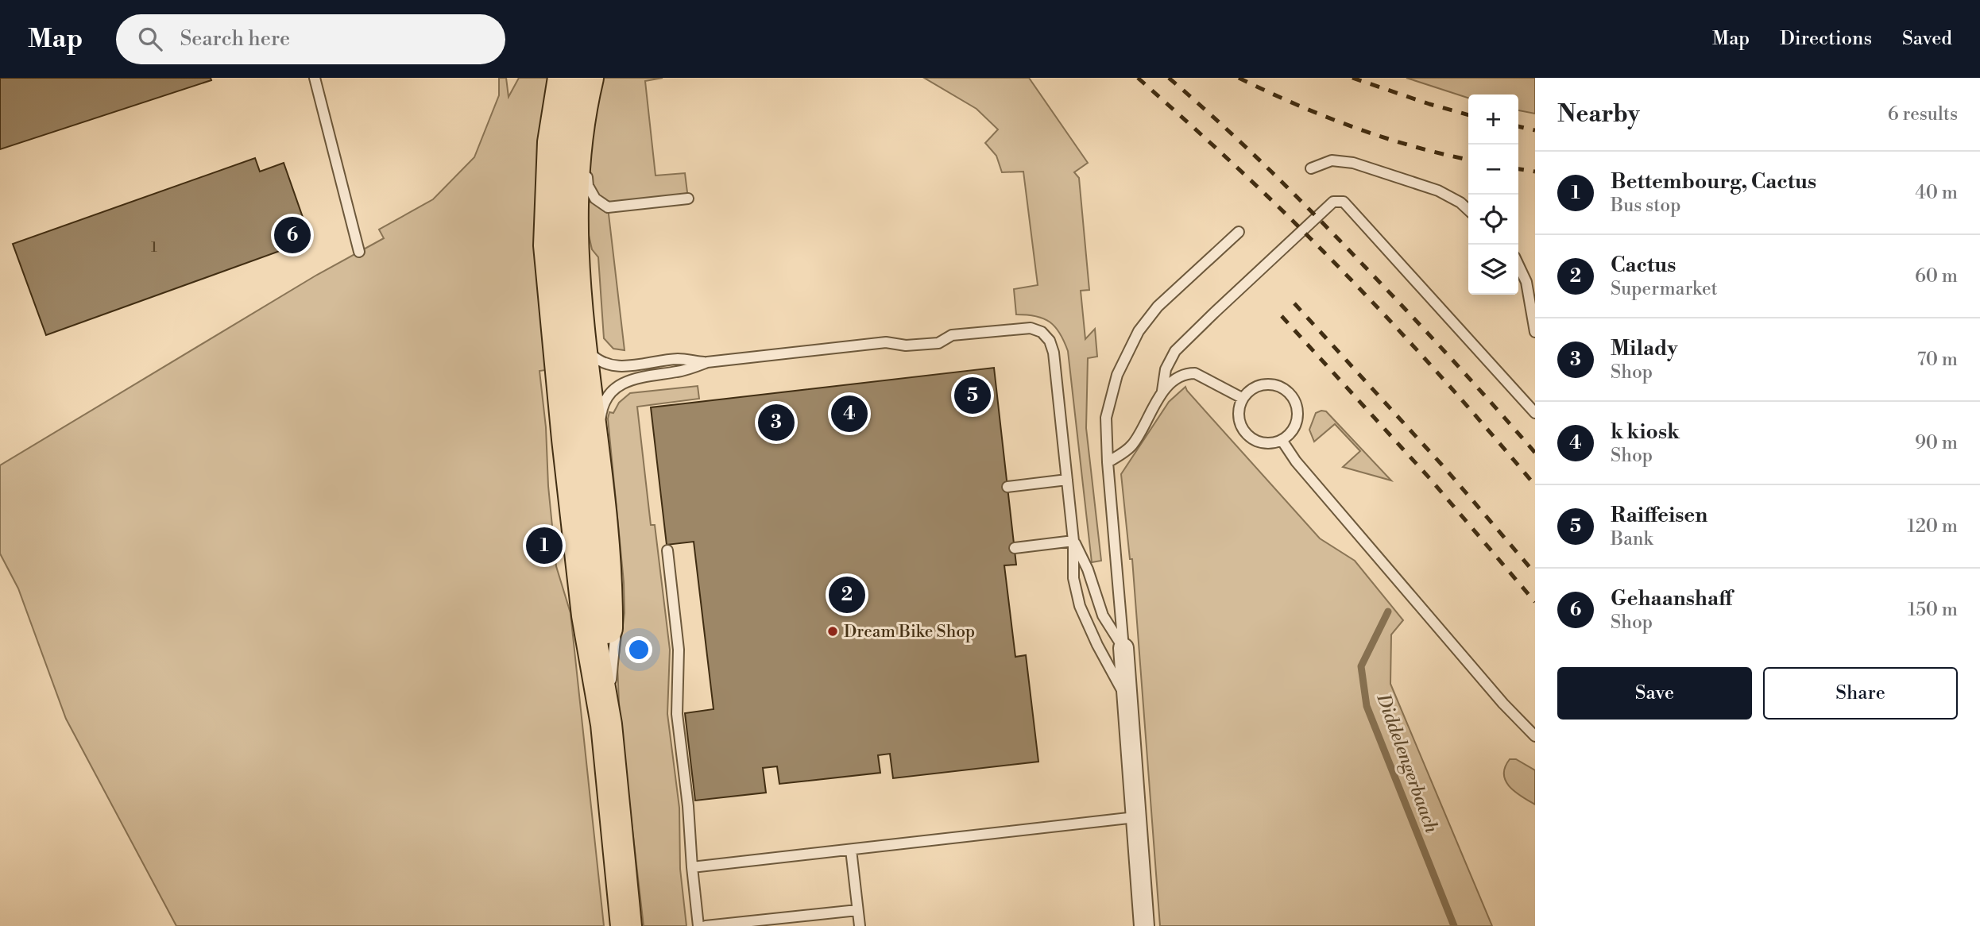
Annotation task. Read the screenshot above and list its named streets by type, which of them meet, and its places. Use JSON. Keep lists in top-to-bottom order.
{
  "water": ["Diddelengerbaach"],
  "places": ["Dream Bike Shop"],
  "house_numbers": ["1"],
  "page": {
    "header": "Map",
    "search": "Search here",
    "nav": ["Map", "Directions", "Saved"],
    "heading": ["Nearby", "6 results"],
    "map_buttons": ["+", "−"],
    "list": [
      {
        "mark": "1",
        "name": "Bettembourg, Cactus",
        "note": "Bus stop",
        "value": "40 m"
      },
      {
        "mark": "2",
        "name": "Cactus",
        "note": "Supermarket",
        "value": "60 m"
      },
      {
        "mark": "3",
        "name": "Milady",
        "note": "Shop",
        "value": "70 m"
      },
      {
        "mark": "4",
        "name": "k kiosk",
        "note": "Shop",
        "value": "90 m"
      },
      {
        "mark": "5",
        "name": "Raiffeisen",
        "note": "Bank",
        "value": "120 m"
      },
      {
        "mark": "6",
        "name": "Gehaanshaff",
        "note": "Shop",
        "value": "150 m"
      }
    ],
    "pins": [
      "6",
      "5",
      "4",
      "3",
      "1",
      "2"
    ],
    "buttons": ["Save", "Share"]
  }
}
